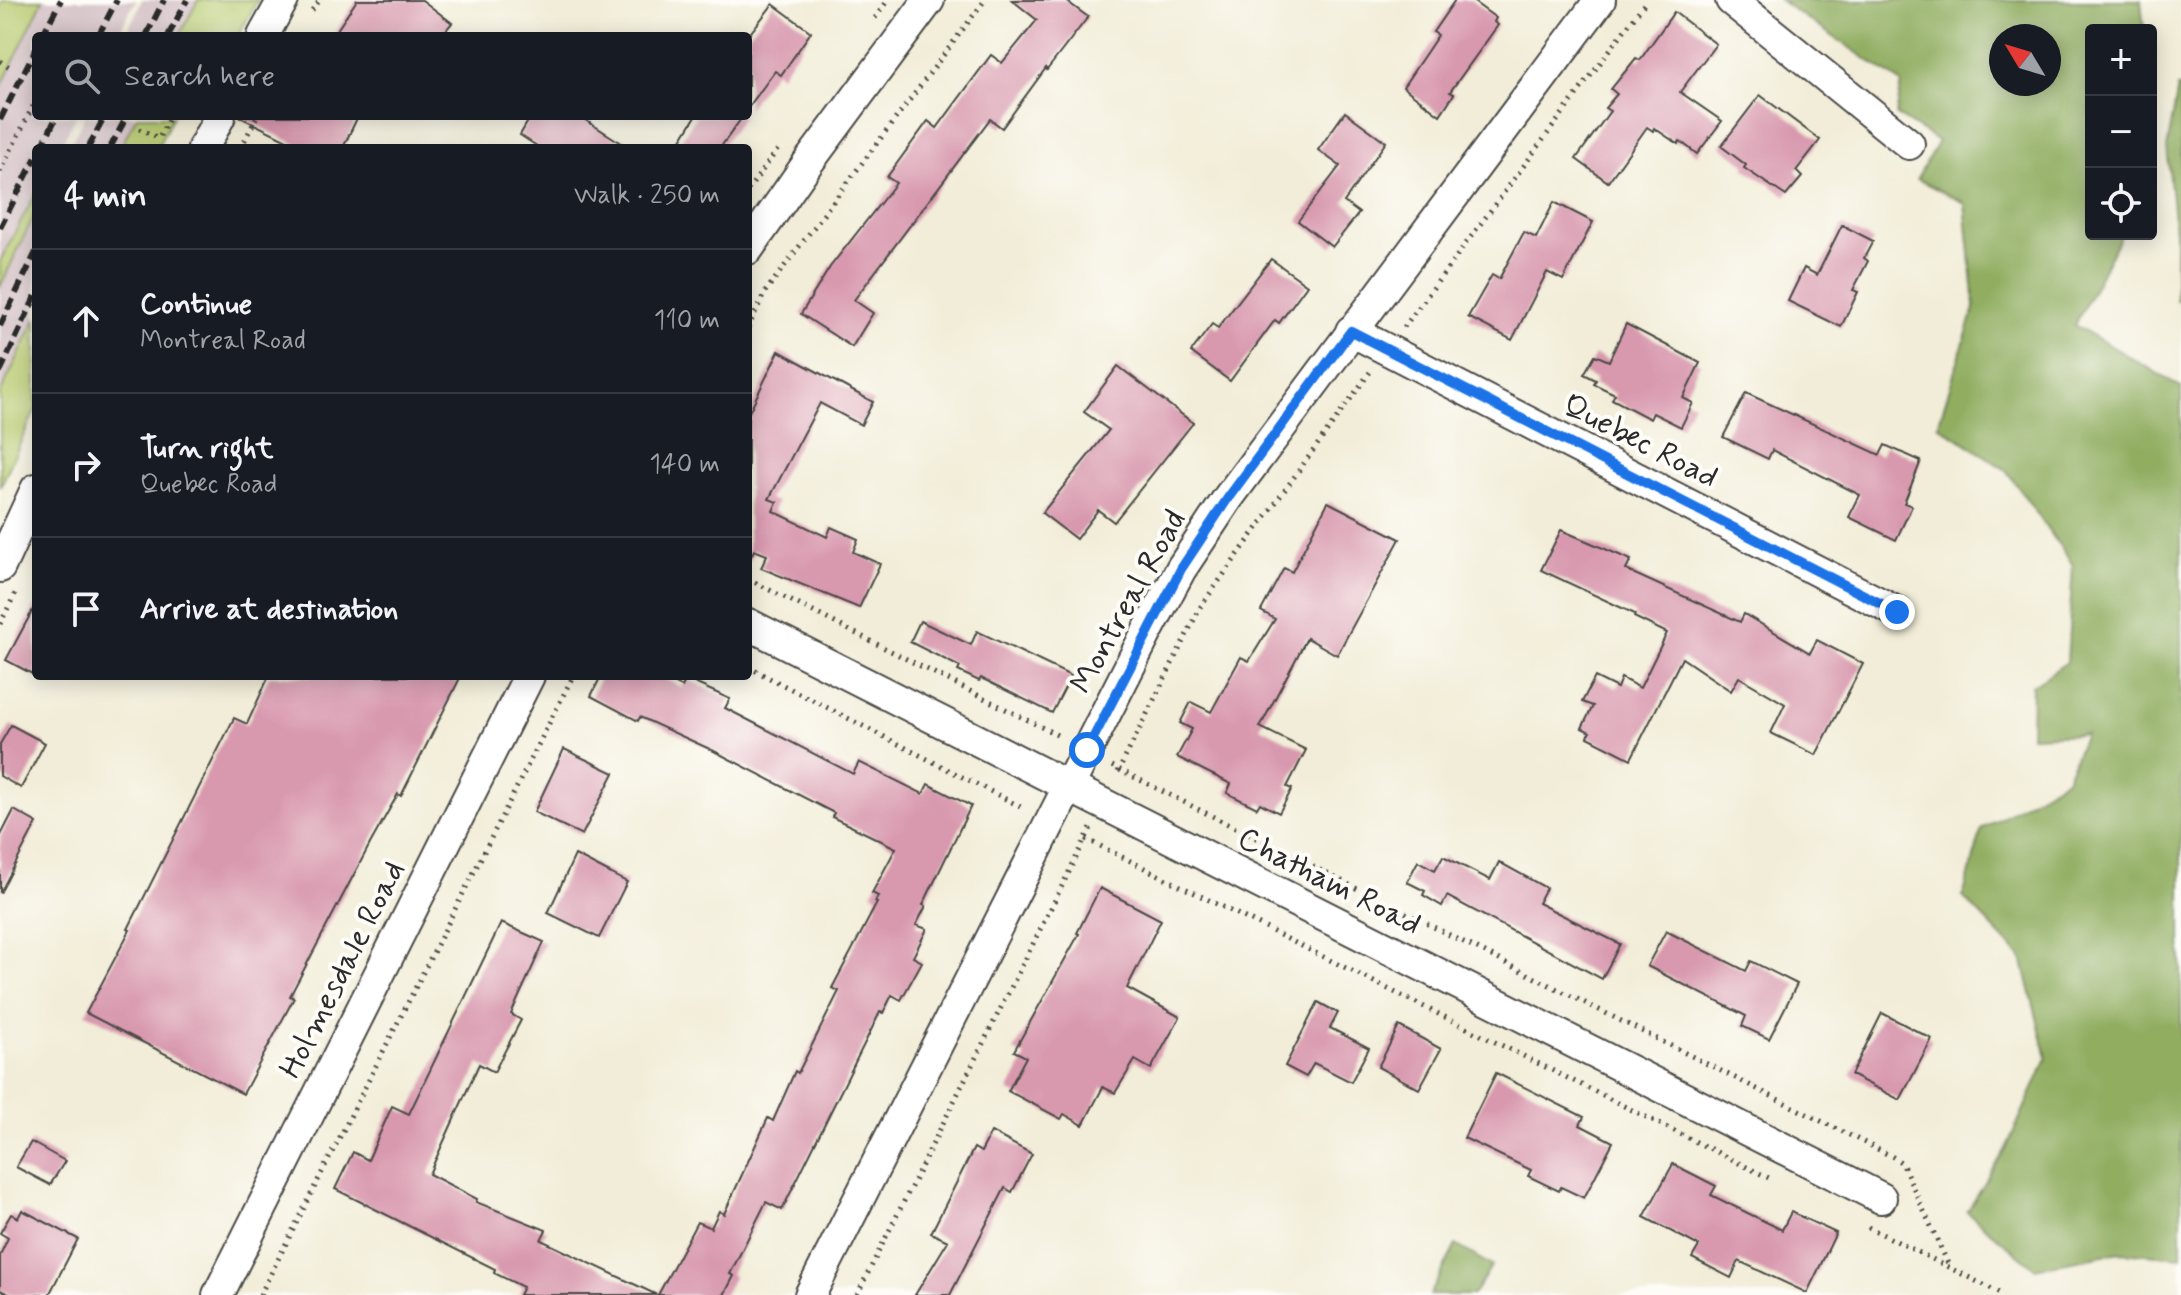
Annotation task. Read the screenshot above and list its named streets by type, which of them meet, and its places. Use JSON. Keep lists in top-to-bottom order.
{
  "streets": {
    "street": [
      "Quebec Road",
      "Montreal Road",
      "Chatham Road",
      "Holmesdale Road"
    ]
  },
  "crossings": [
    ["Quebec Road", "Montreal Road"],
    ["Montreal Road", "Chatham Road"]
  ],
  "north": "top left",
  "page": {
    "map_buttons": ["+", "−"],
    "search": "Search here",
    "heading": ["4 min", "Walk · 250 m"],
    "list": [
      ["Continue", "Montreal Road", "110 m"],
      ["Turn right", "Quebec Road", "140 m"],
      "Arrive at destination"
    ]
  }
}
